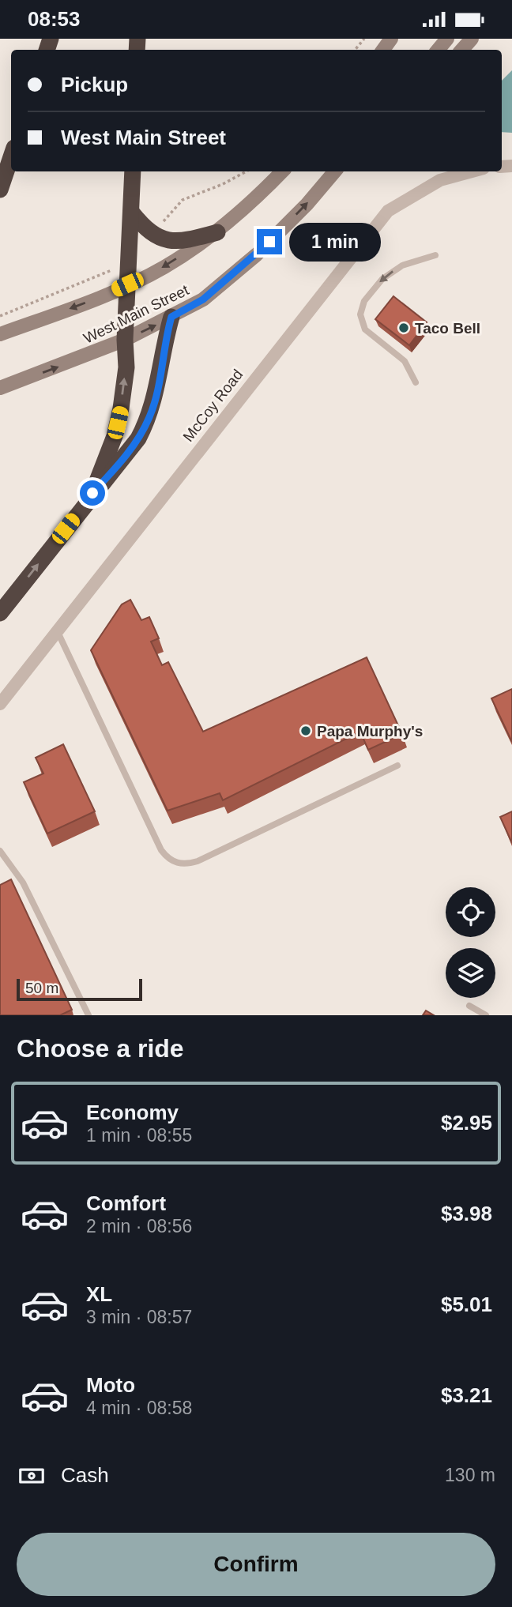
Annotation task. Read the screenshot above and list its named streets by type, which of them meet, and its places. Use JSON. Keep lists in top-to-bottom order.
{
  "streets": {
    "main road": ["West Main Street"],
    "street": ["McCoy Road"]
  },
  "places": ["Taco Bell", "Papa Murphy's"],
  "scale_bar": "50 m",
  "page": {
    "status": "08:53",
    "banner": ["Pickup", "West Main Street"],
    "bubble": "1 min",
    "scale": "50 m",
    "heading": "Choose a ride",
    "list": [
      {
        "name": "Economy",
        "note": "1 min · 08:55",
        "value": "$2.95"
      },
      {
        "name": "Comfort",
        "note": "2 min · 08:56",
        "value": "$3.98"
      },
      {
        "name": "XL",
        "note": "3 min · 08:57",
        "value": "$5.01"
      },
      {
        "name": "Moto",
        "note": "4 min · 08:58",
        "value": "$3.21"
      }
    ],
    "pay": ["Cash", "130 m"],
    "buttons": "Confirm"
  }
}
